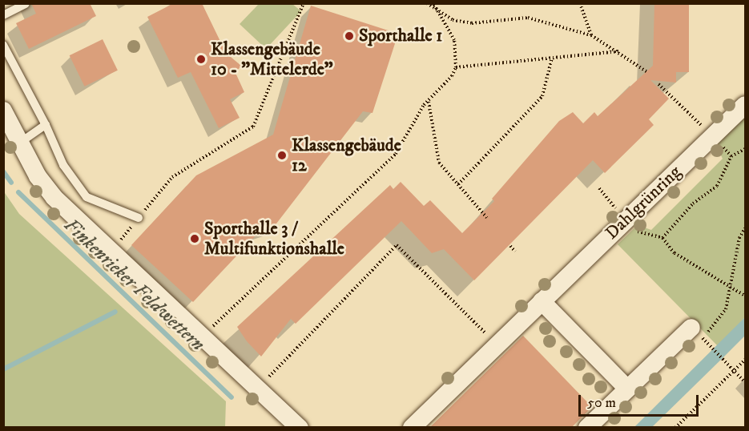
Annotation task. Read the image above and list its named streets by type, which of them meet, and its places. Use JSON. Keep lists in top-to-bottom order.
{
  "streets": {
    "street": ["Dahlgrünring"]
  },
  "water": ["Finkenrieker Feldwettern"],
  "places": [
    "Sporthalle 1",
    "Klassengebäude 10 - \"Mittelerde\"",
    "Klassengebäude 12",
    "Sporthalle 3 / Multifunktionshalle"
  ],
  "scale_bar": "50 m"
}
